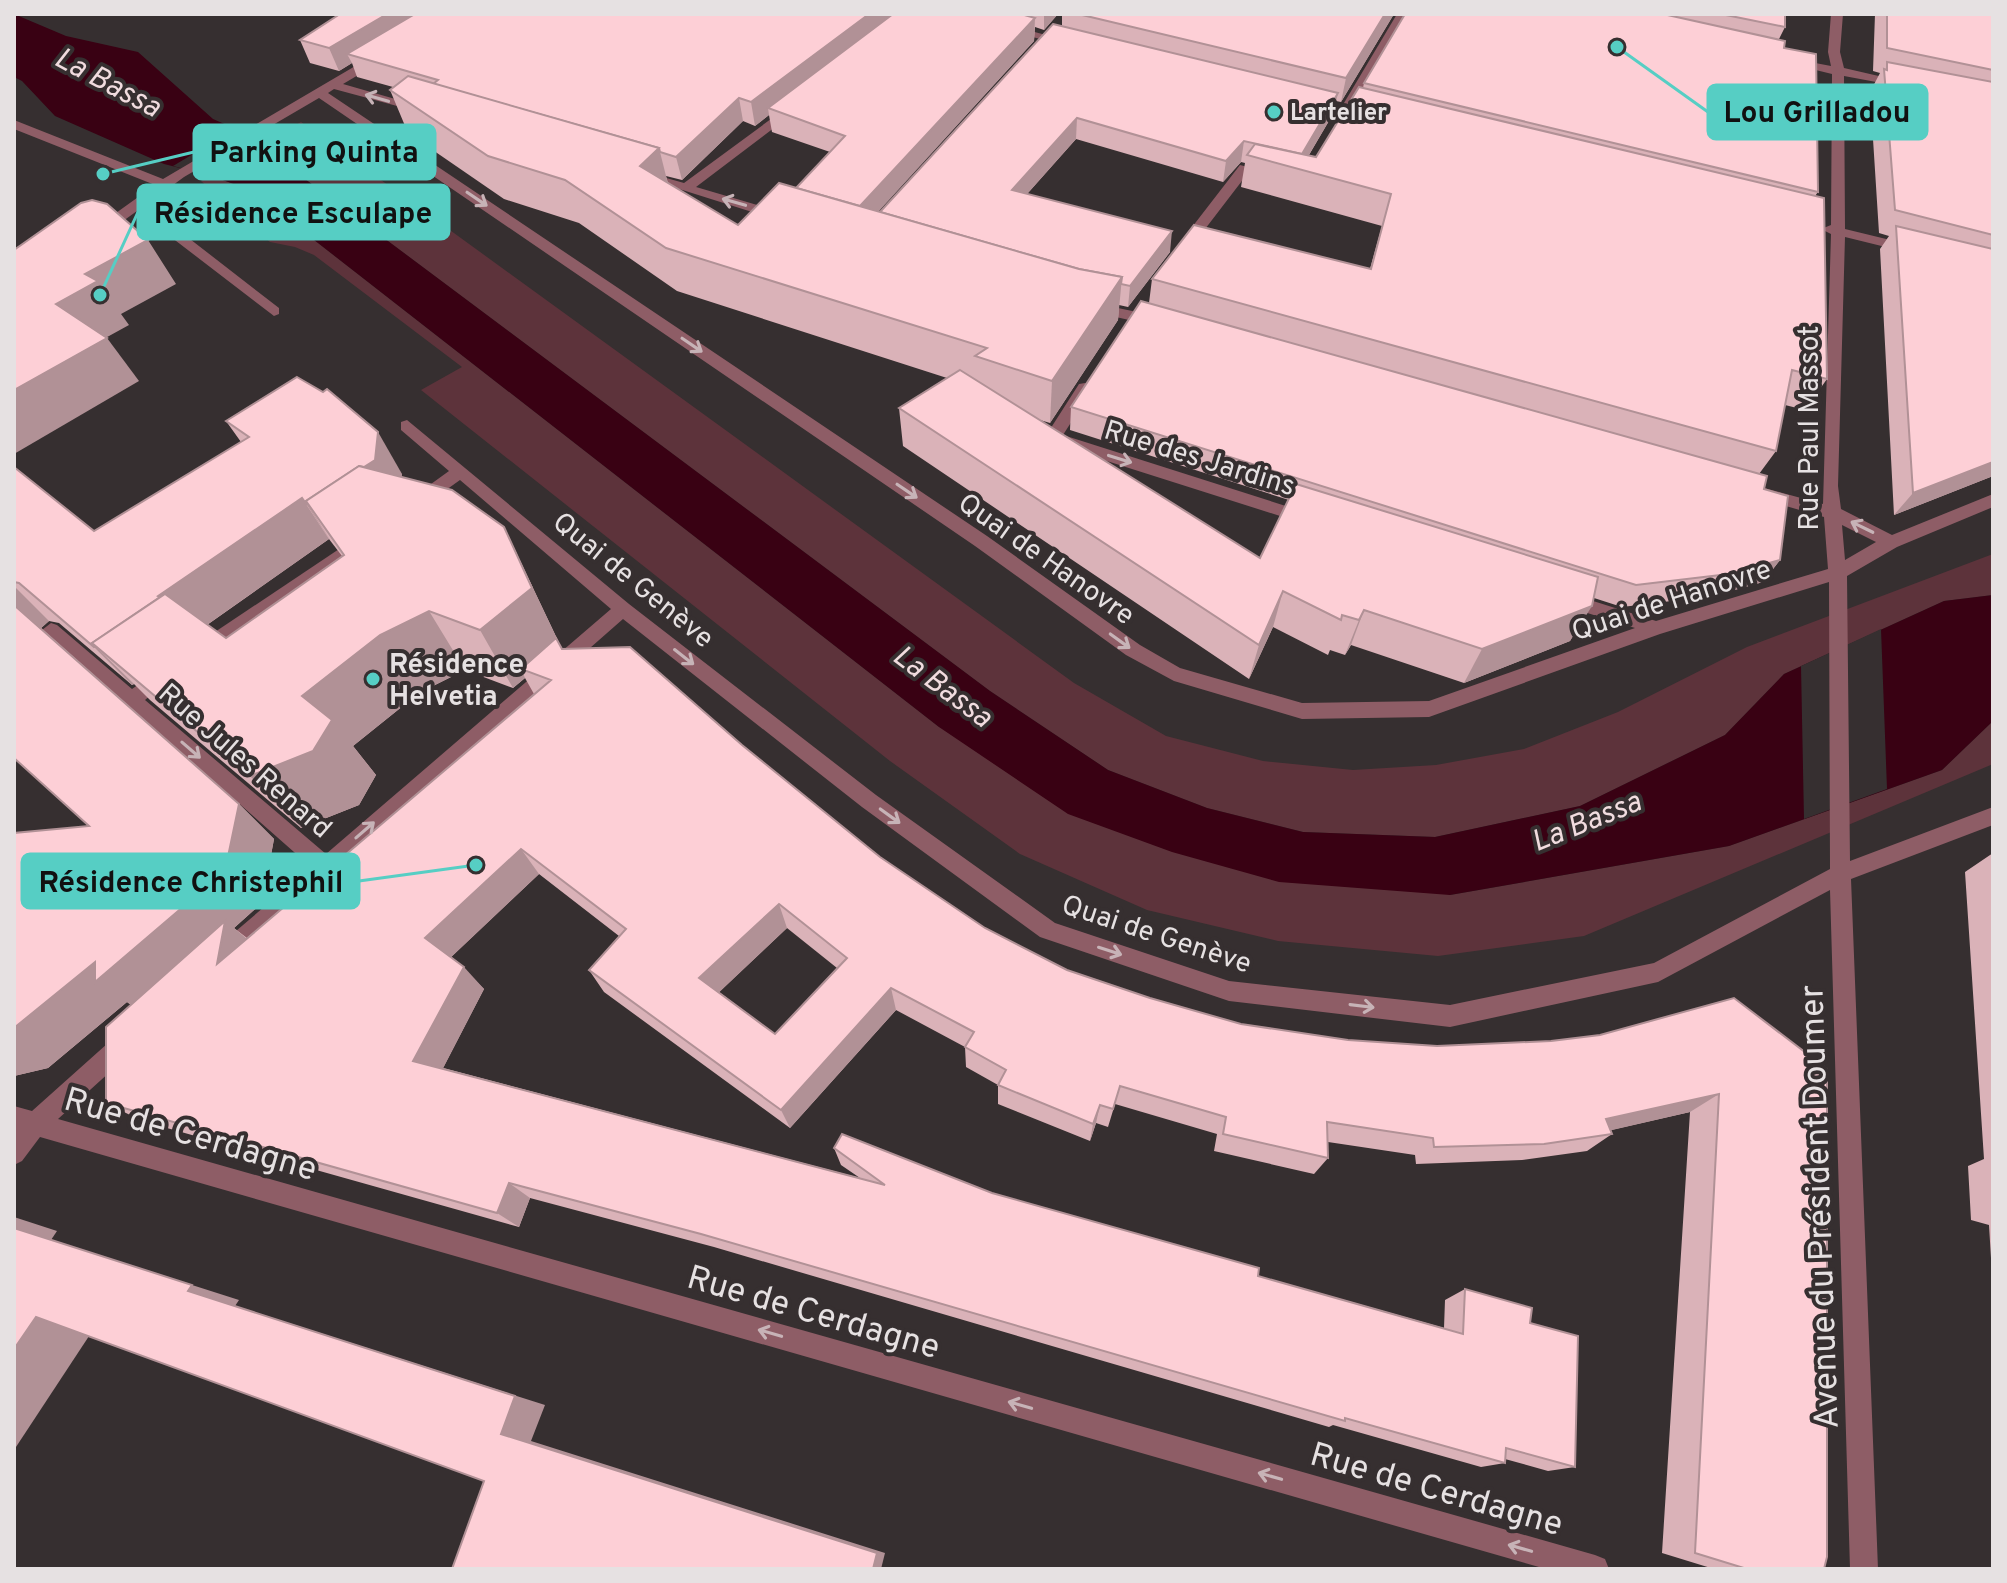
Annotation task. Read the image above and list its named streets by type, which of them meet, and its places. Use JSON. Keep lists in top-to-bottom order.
{
  "streets": {
    "street": [
      "Rue Paul Massot",
      "Rue des Jardins",
      "Quai de Hanovre",
      "Quai de Genève",
      "Rue Jules Renard",
      "Rue de Cerdagne",
      "Avenue du Président Doumer"
    ]
  },
  "crossings": [
    ["Rue Paul Massot", "Quai de Hanovre"],
    ["Rue Paul Massot", "Avenue du Président Doumer"],
    ["Quai de Genève", "Avenue du Président Doumer"]
  ],
  "one_way": [
    "Quai de Hanovre",
    "Quai de Genève",
    "Rue Jules Renard",
    "Rue de Cerdagne"
  ],
  "water": ["La Bassa"],
  "places": [
    "Lou Grilladou",
    "Lartelier",
    "Parking Quinta",
    "Résidence Esculape",
    "Résidence Helvetia",
    "Résidence Christephil"
  ]
}
